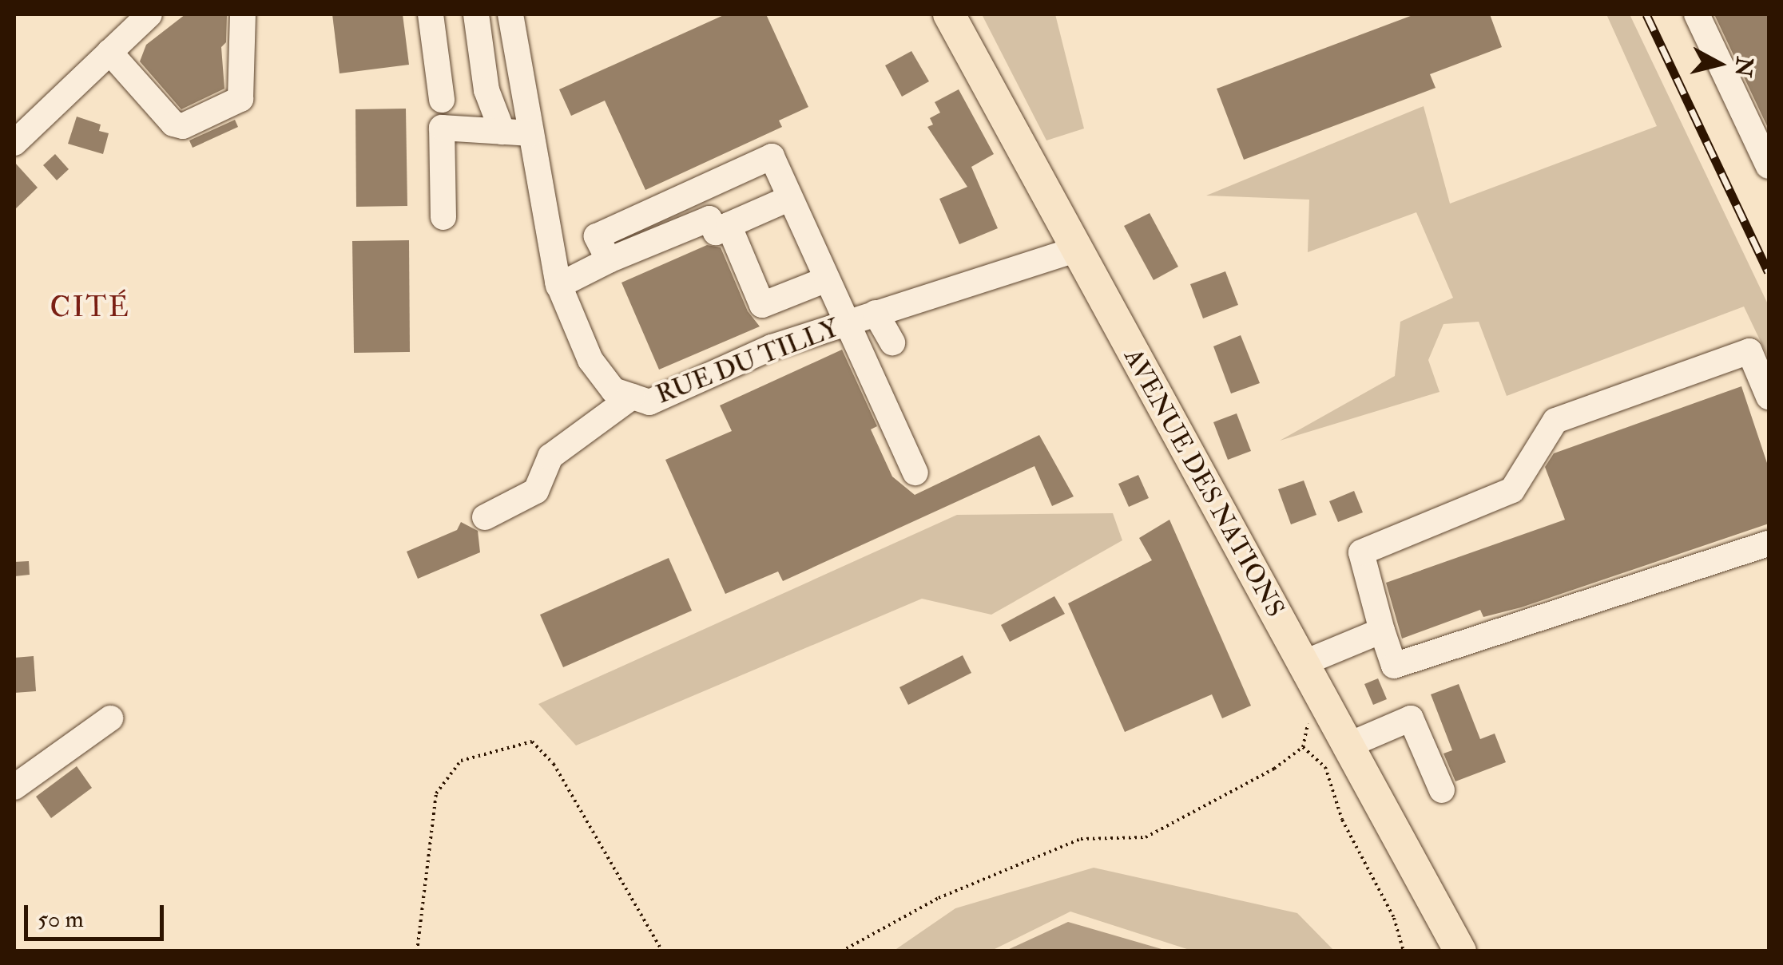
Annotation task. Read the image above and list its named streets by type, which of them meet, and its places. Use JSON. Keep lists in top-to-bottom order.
{
  "streets": {
    "main road": ["AVENUE DES NATIONS"],
    "street": ["RUE DU TILLY"]
  },
  "crossings": [
    ["RUE DU TILLY", "AVENUE DES NATIONS"]
  ],
  "districts": ["CITÉ"],
  "scale_bar": "50 m",
  "north": "right"
}
